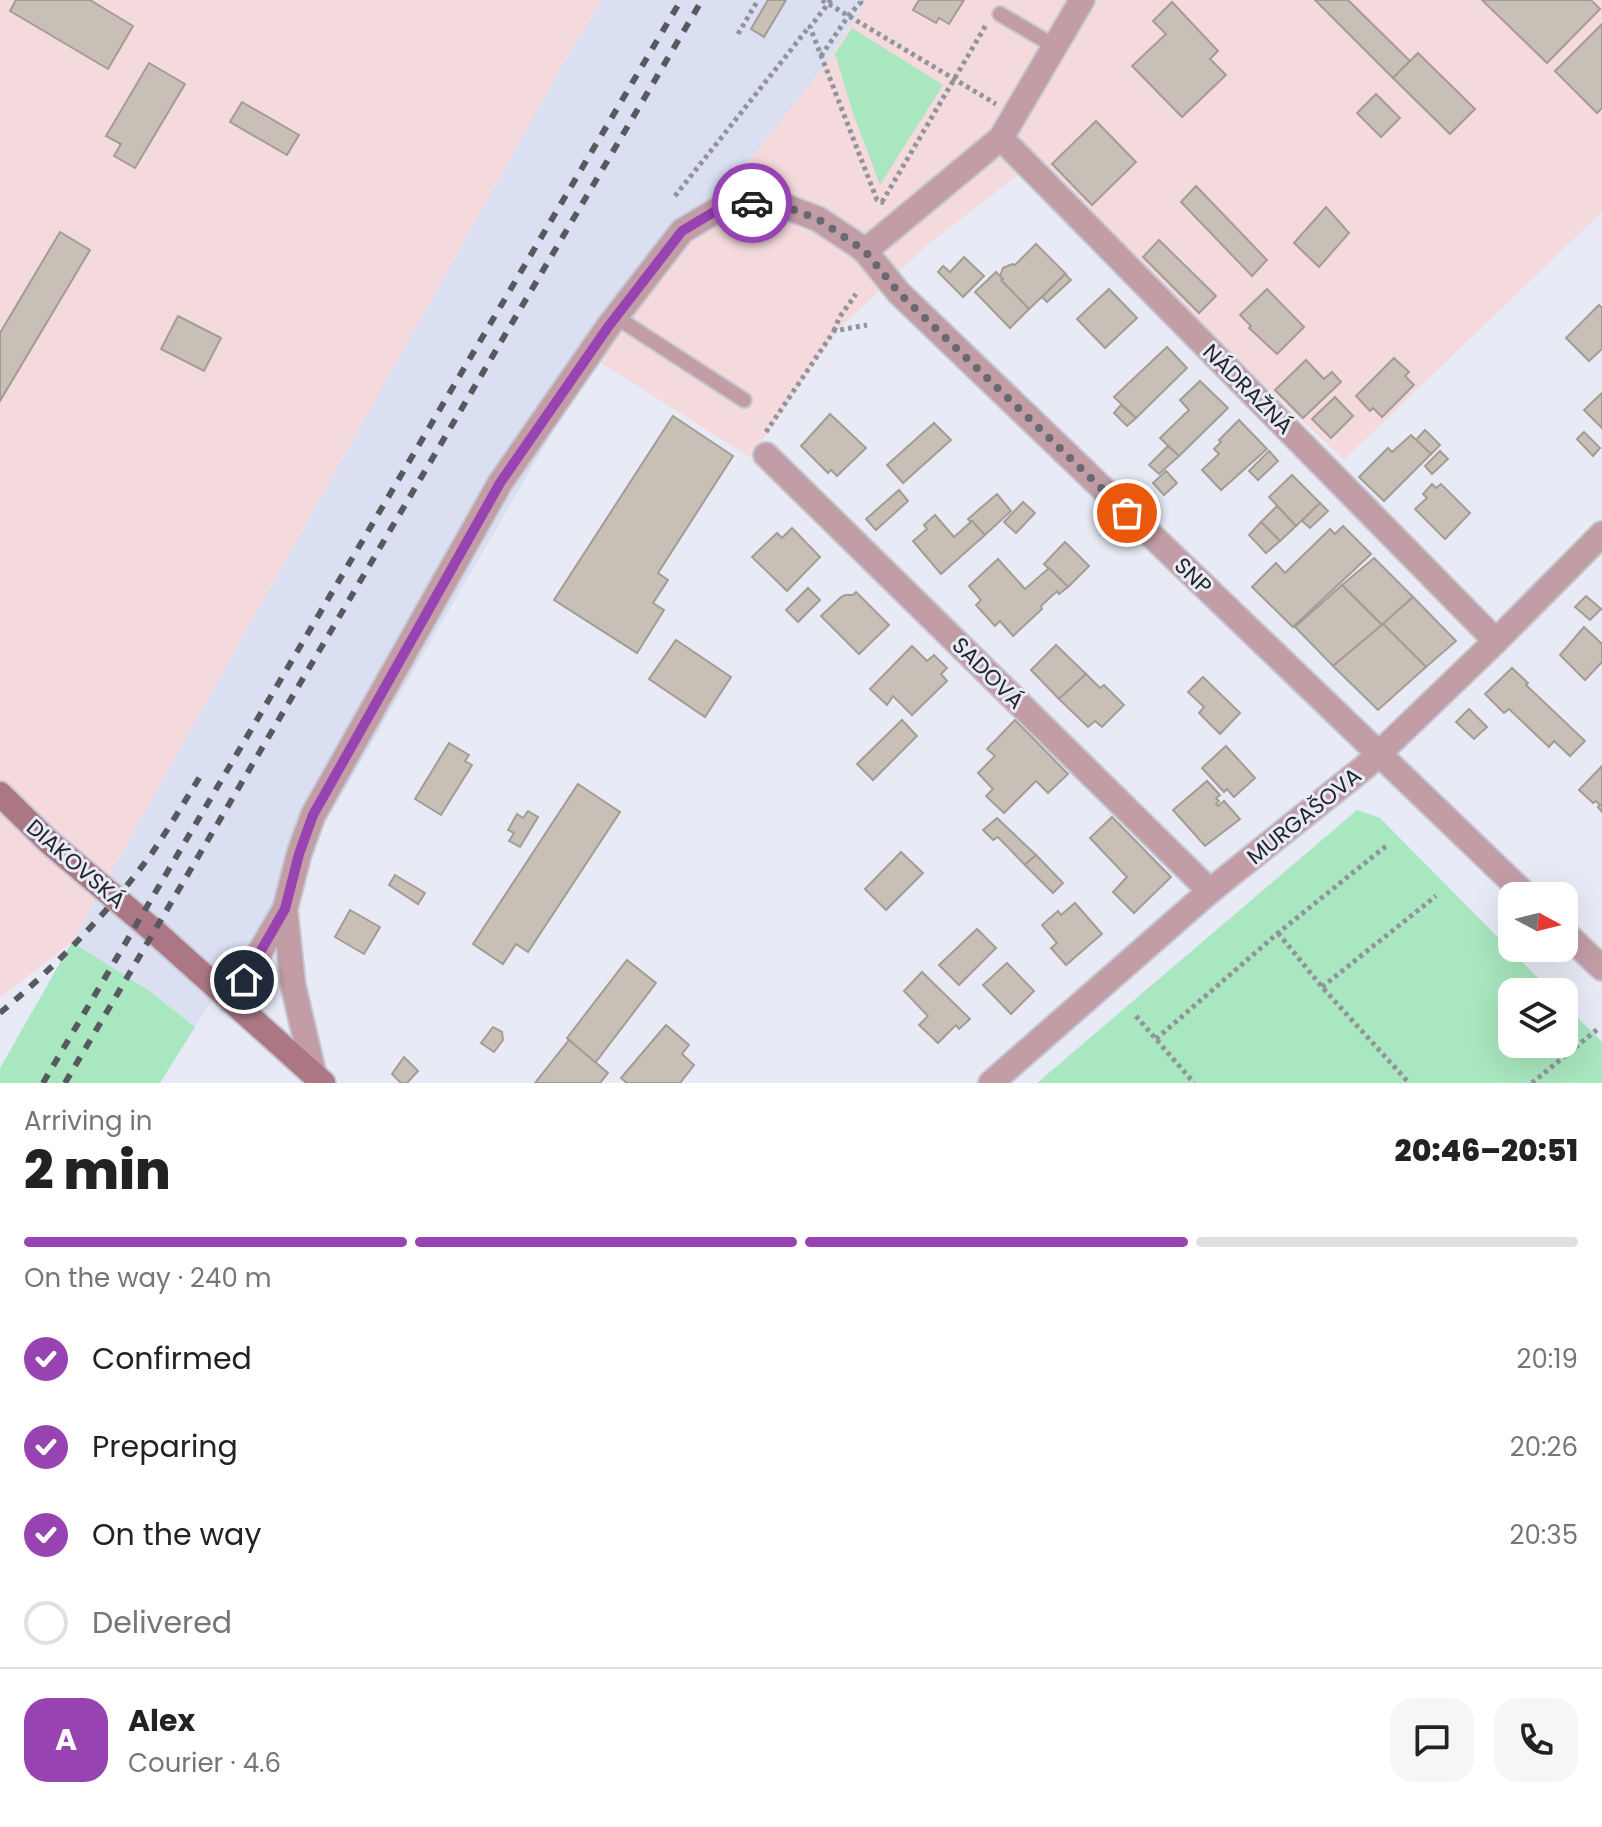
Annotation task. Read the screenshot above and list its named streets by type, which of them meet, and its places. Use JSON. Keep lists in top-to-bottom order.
{
  "streets": {
    "street": [
      "NÁDRAŽNÁ",
      "SNP",
      "SADOVÁ",
      "MURGAŠOVA",
      "DIAKOVSKÁ"
    ]
  },
  "crossings": [
    ["NÁDRAŽNÁ", "MURGAŠOVA"],
    ["SNP", "MURGAŠOVA"],
    ["SADOVÁ", "MURGAŠOVA"]
  ],
  "north": "right",
  "page": {
    "heading": ["2 min", "Arriving in", "20:46–20:51"],
    "panel": ["Alex", "Courier · 4.6"],
    "bar": "On the way · 240 m",
    "list": [
      ["Confirmed", "20:19"],
      ["Preparing", "20:26"],
      ["On the way", "20:35"],
      "Delivered"
    ],
    "round": "A"
  }
}
